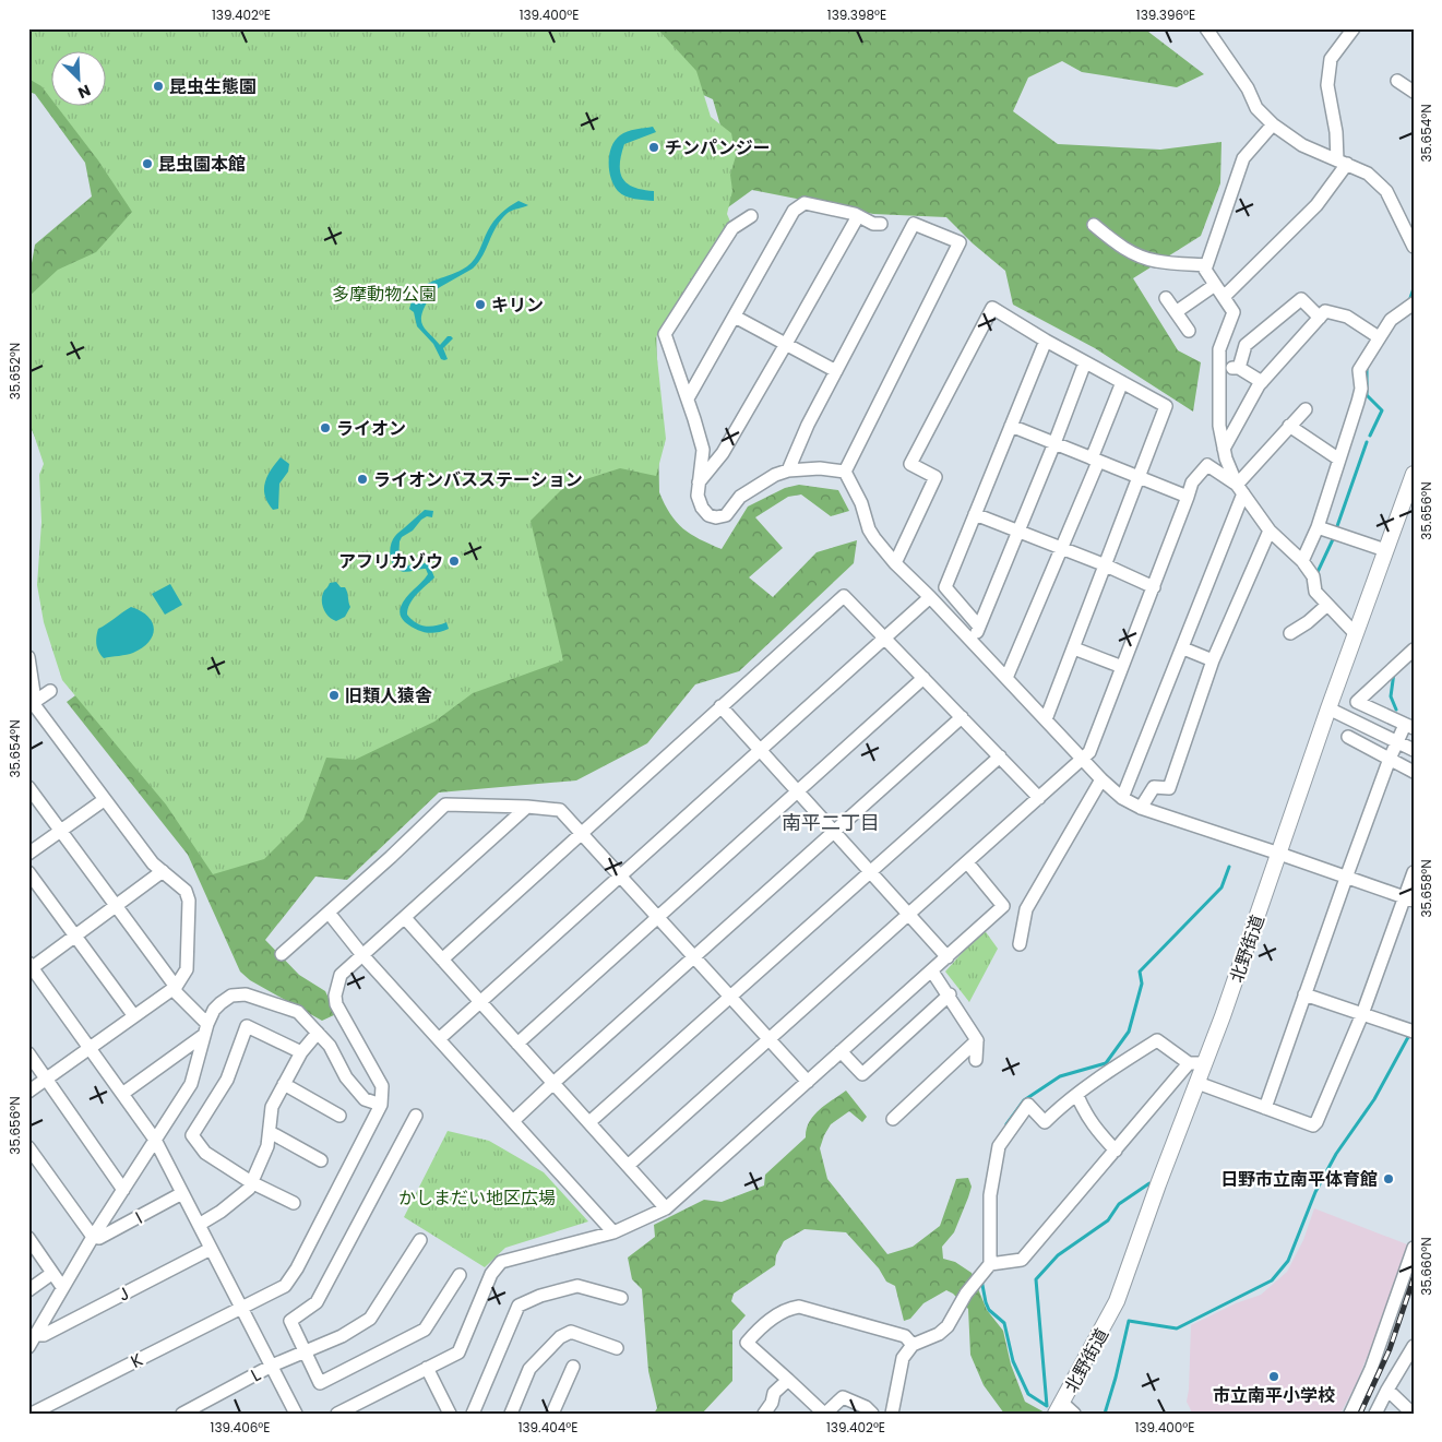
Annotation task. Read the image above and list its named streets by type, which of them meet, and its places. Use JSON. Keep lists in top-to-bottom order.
{
  "streets": {
    "main road": ["北野街道"],
    "street": [
      "I",
      "J",
      "K",
      "L"
    ]
  },
  "districts": ["南平二丁目"],
  "parks": ["多摩動物公園", "かしまだい地区広場"],
  "places": [
    "昆虫生態園",
    "チンパンジー",
    "昆虫園本館",
    "キリン",
    "ライオン",
    "ライオンバスステーション",
    "アフリカゾウ",
    "旧類人猿舎",
    "日野市立南平体育館",
    "市立南平小学校"
  ],
  "north": "bottom right",
  "coordinates": [
    "139.402°E",
    "139.400°E",
    "139.398°E",
    "139.396°E",
    "35.654°N",
    "35.652°N",
    "35.656°N",
    "35.658°N",
    "35.660°N",
    "139.406°E",
    "139.404°E"
  ]
}
